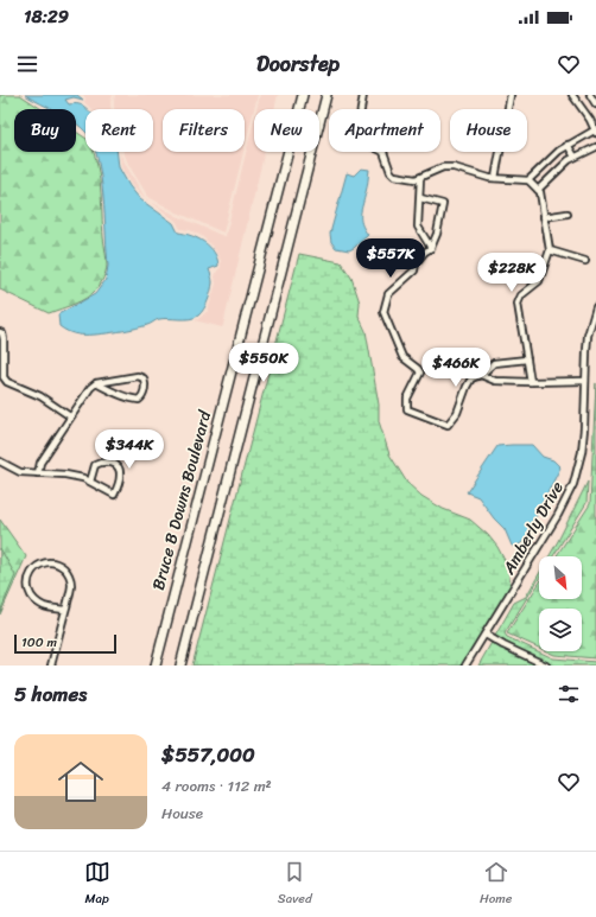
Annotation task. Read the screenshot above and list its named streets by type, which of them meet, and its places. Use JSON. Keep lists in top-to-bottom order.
{
  "streets": {
    "main road": ["Bruce B Downs Boulevard"],
    "street": ["Amberly Drive"]
  },
  "scale_bar": "100 m",
  "north": "bottom right",
  "page": {
    "status": "18:29",
    "header": "Doorstep",
    "chip": [
      "Buy",
      "Rent",
      "Filters",
      "New",
      "Apartment",
      "House"
    ],
    "price": [
      "$557K",
      "$228K",
      "$550K",
      "$466K",
      "$344K"
    ],
    "scale": "100 m",
    "heading": "5 homes",
    "list": [
      {
        "name": "$557,000",
        "note": "4 rooms · 112 m² · House"
      }
    ],
    "tabs": ["Map", "Saved", "Home"]
  }
}
